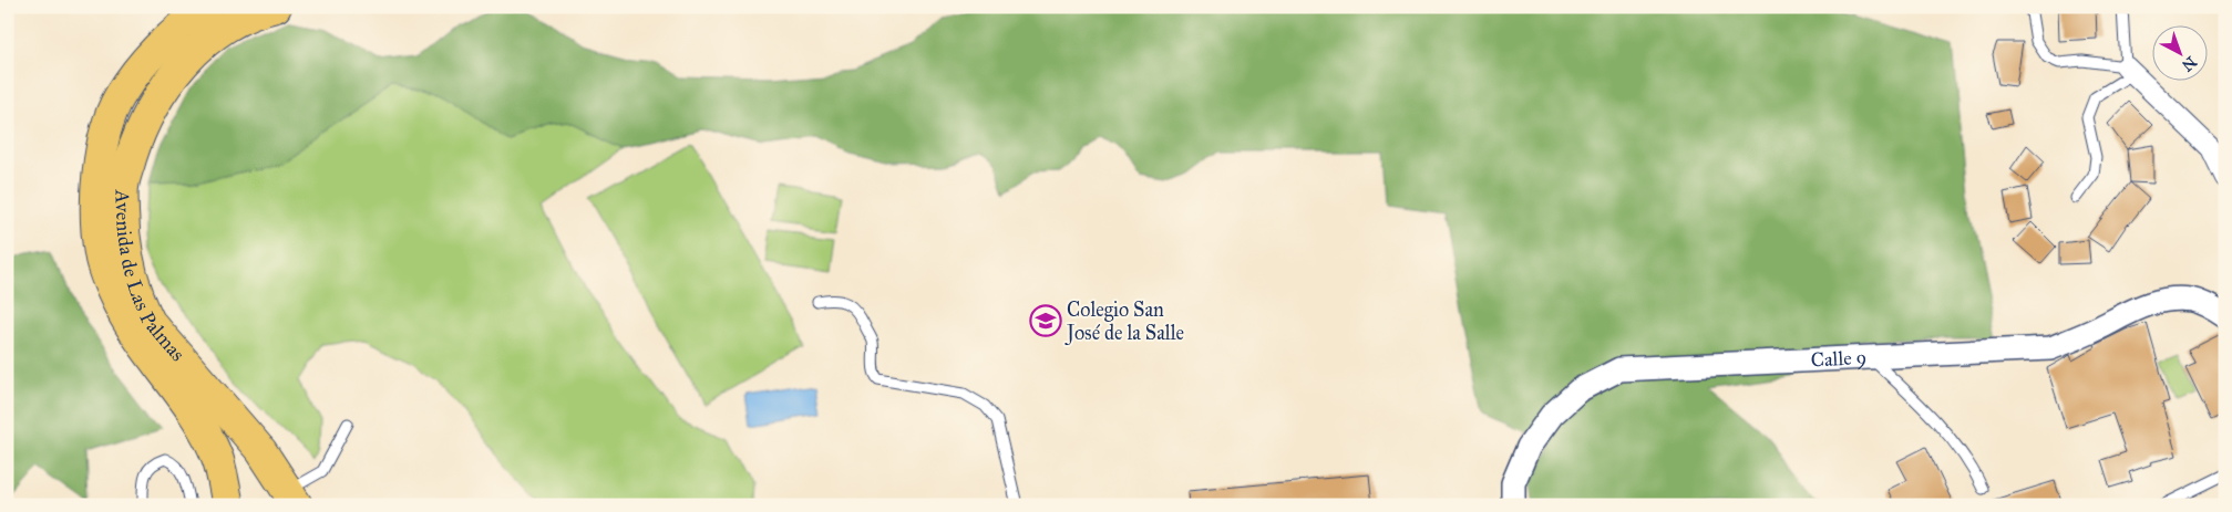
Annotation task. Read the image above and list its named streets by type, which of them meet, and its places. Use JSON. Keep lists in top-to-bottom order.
{
  "streets": {
    "main road": ["Avenida de Las Palmas"],
    "street": ["Calle 9"]
  },
  "places": {
    "school or university": ["Colegio San José de la Salle"]
  },
  "north": "bottom right"
}
